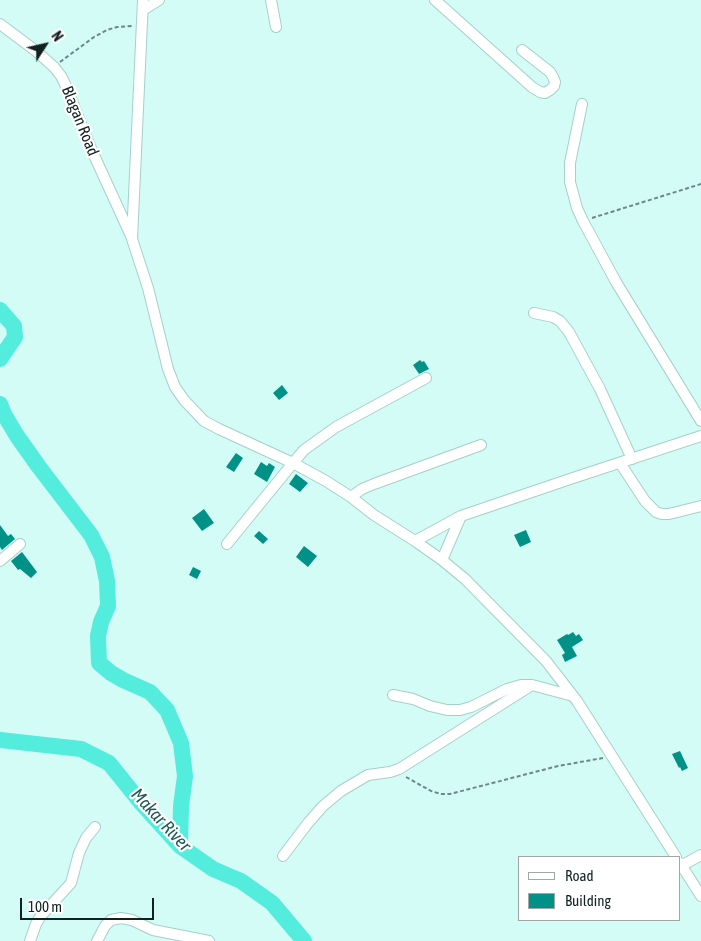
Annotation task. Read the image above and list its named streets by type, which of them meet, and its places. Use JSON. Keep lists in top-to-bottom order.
{
  "streets": {
    "street": ["Blagan Road"]
  },
  "water": ["Makar River"],
  "legend": ["Road", "Building"],
  "scale_bar": "100 m",
  "north": "top right"
}
